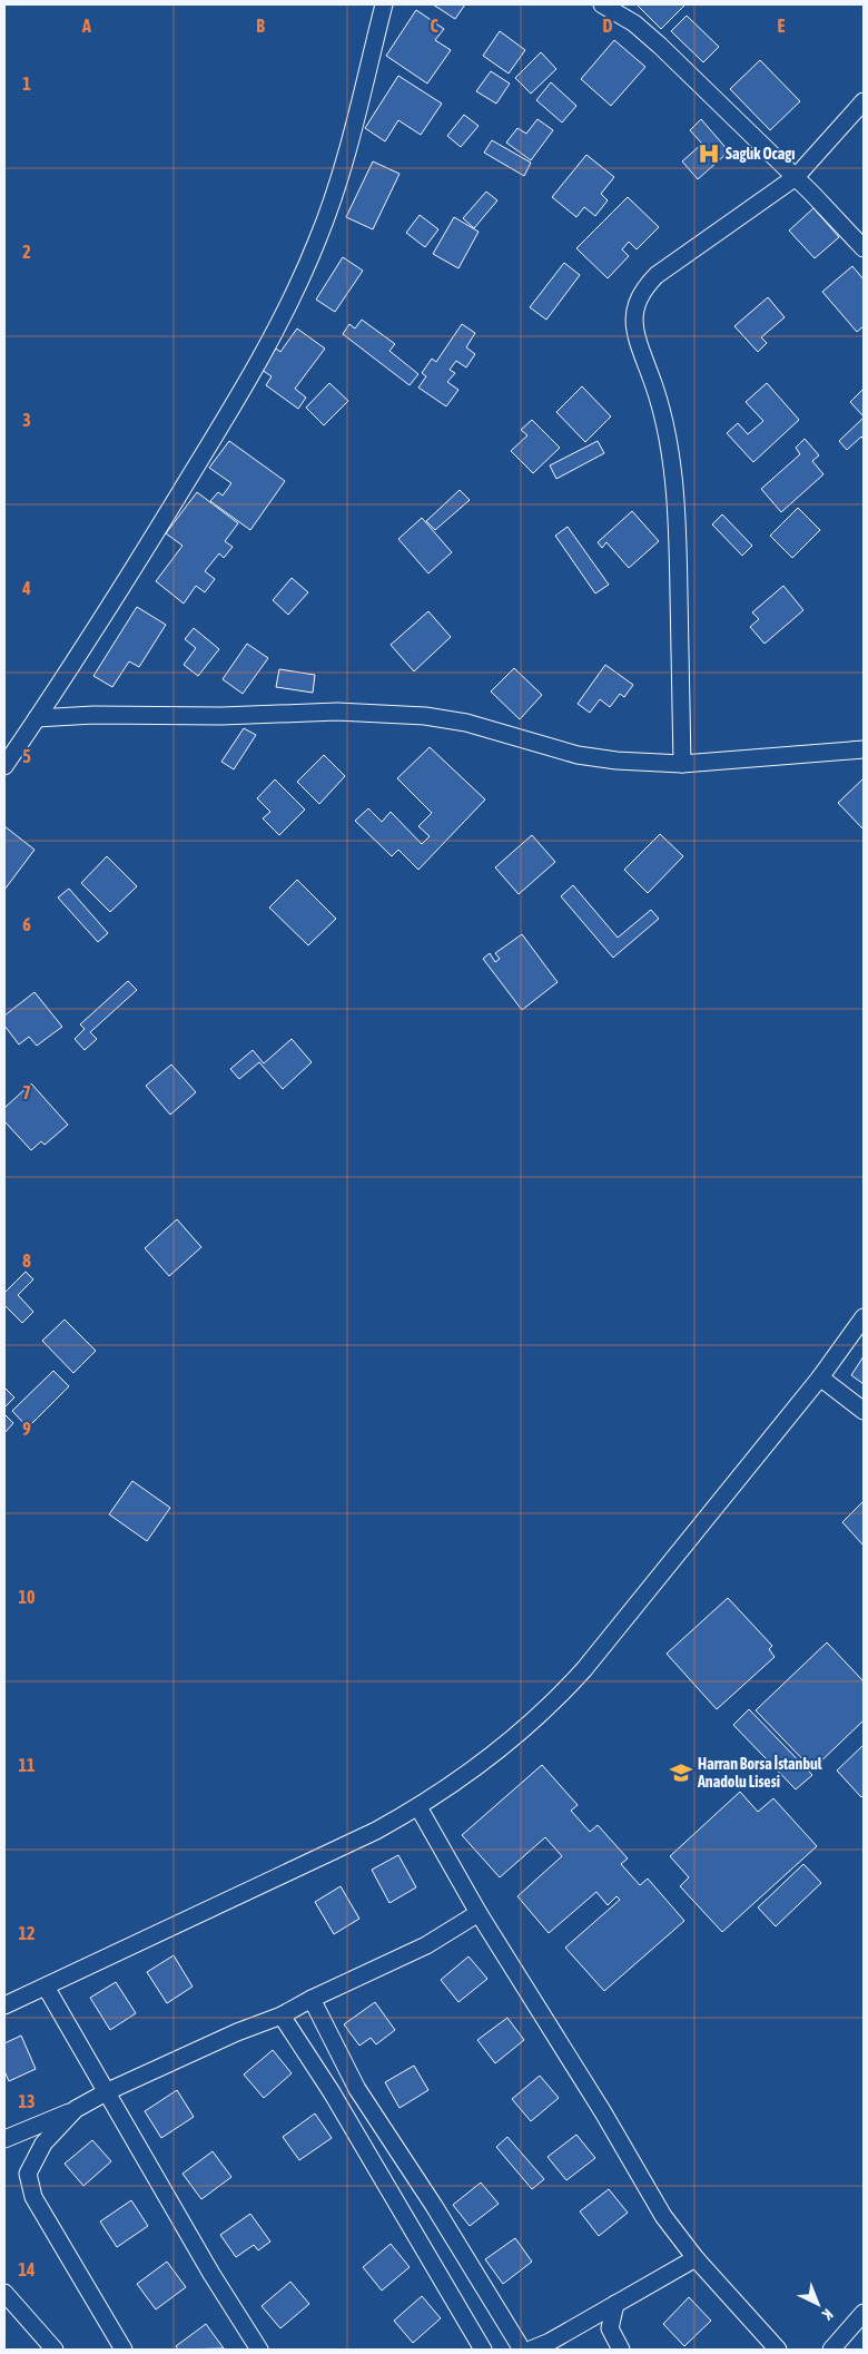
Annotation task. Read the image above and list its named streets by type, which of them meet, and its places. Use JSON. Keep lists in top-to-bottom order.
{
  "places": {
    "hospital": ["Saglık Ocagı"],
    "school or university": ["Harran Borsa İstanbul Anadolu Lisesi"]
  },
  "north": "bottom right",
  "grid": {
    "columns": [
      "A",
      "B",
      "C",
      "D",
      "E"
    ],
    "rows": [
      "1",
      "2",
      "3",
      "4",
      "5",
      "6",
      "7",
      "8",
      "9",
      "10",
      "11",
      "12",
      "13",
      "14"
    ]
  }
}
